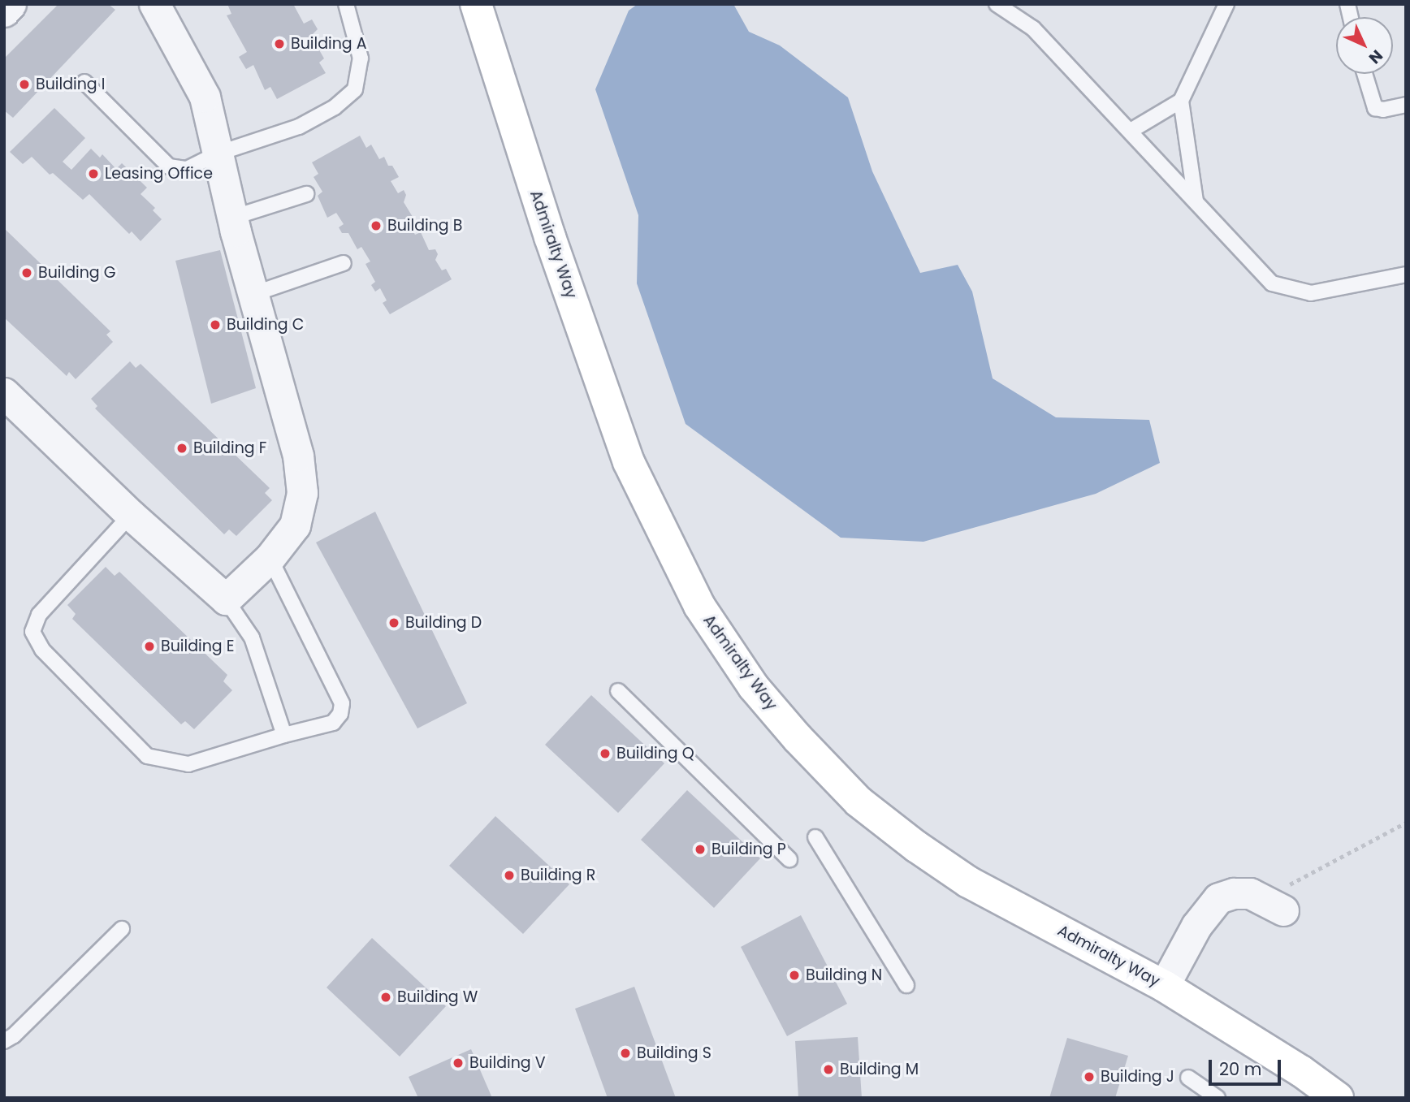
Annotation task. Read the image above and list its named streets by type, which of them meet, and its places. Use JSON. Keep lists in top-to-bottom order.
{
  "streets": {
    "street": ["Admiralty Way"]
  },
  "places": [
    "Building A",
    "Building I",
    "Leasing Office",
    "Building B",
    "Building G",
    "Building C",
    "Building F",
    "Building D",
    "Building E",
    "Building Q",
    "Building P",
    "Building R",
    "Building N",
    "Building W",
    "Building S",
    "Building V",
    "Building M",
    "Building J"
  ],
  "scale_bar": "20 m",
  "north": "bottom right"
}
